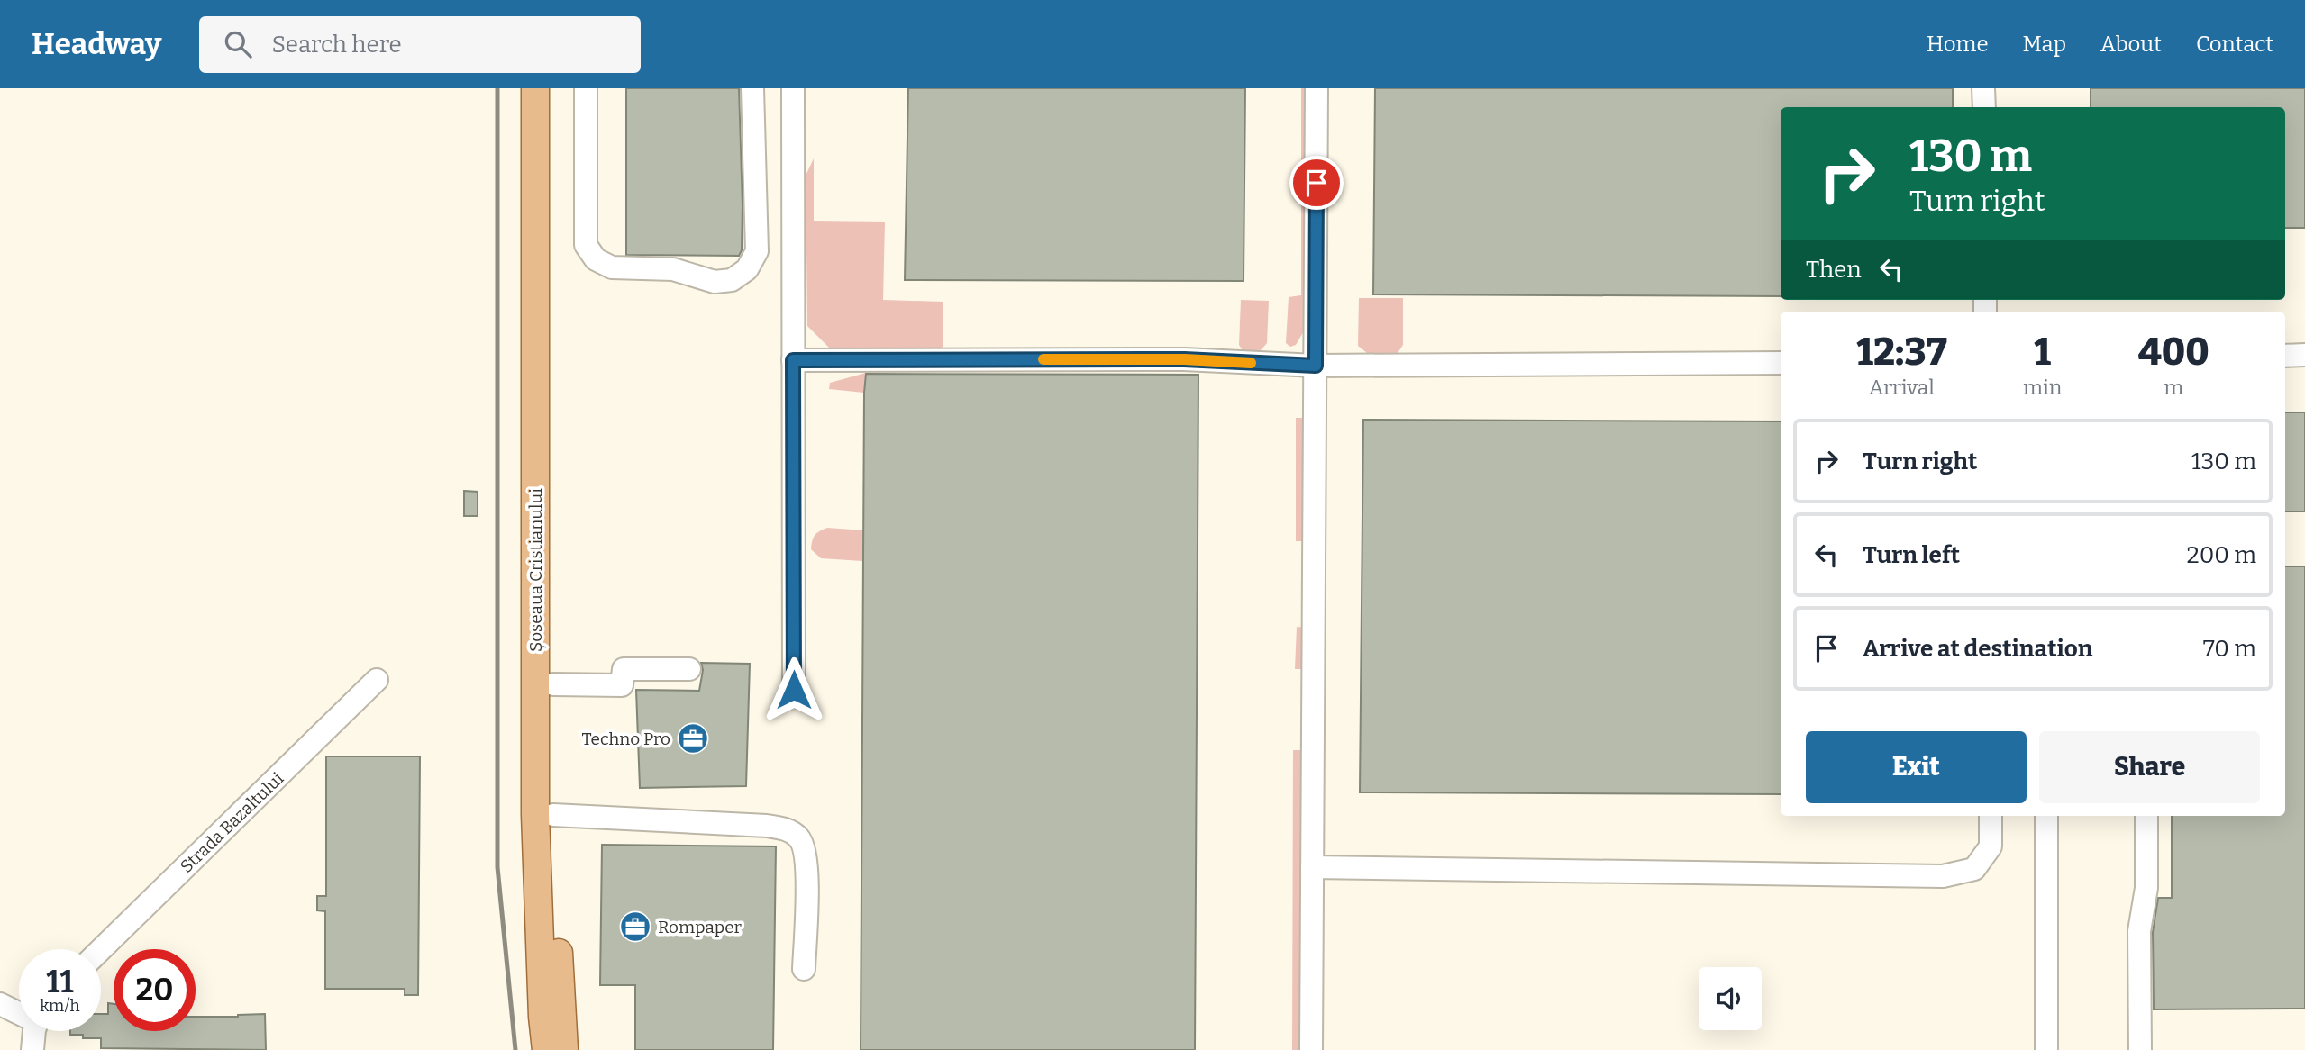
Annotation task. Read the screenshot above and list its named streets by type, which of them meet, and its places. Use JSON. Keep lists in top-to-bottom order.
{
  "streets": {
    "main road": ["Șoseaua Cristianului"],
    "street": ["Strada Bazaltului"]
  },
  "places": {
    "office": ["Techno Pro", "Rompaper"]
  },
  "page": {
    "header": "Headway",
    "search": "Search here",
    "nav": [
      "Home",
      "Map",
      "About",
      "Contact"
    ],
    "turn": ["130 m", "Turn right"],
    "then": "Then",
    "eta": [
      "12:37",
      "Arrival",
      "1",
      "min",
      "400",
      "m"
    ],
    "list": [
      {
        "name": "Turn right",
        "value": "130 m"
      },
      {
        "name": "Turn left",
        "value": "200 m"
      },
      {
        "name": "Arrive at destination",
        "value": "70 m"
      }
    ],
    "buttons": ["Exit", "Share"],
    "speed": "11 km/h",
    "limit": "20"
  }
}
